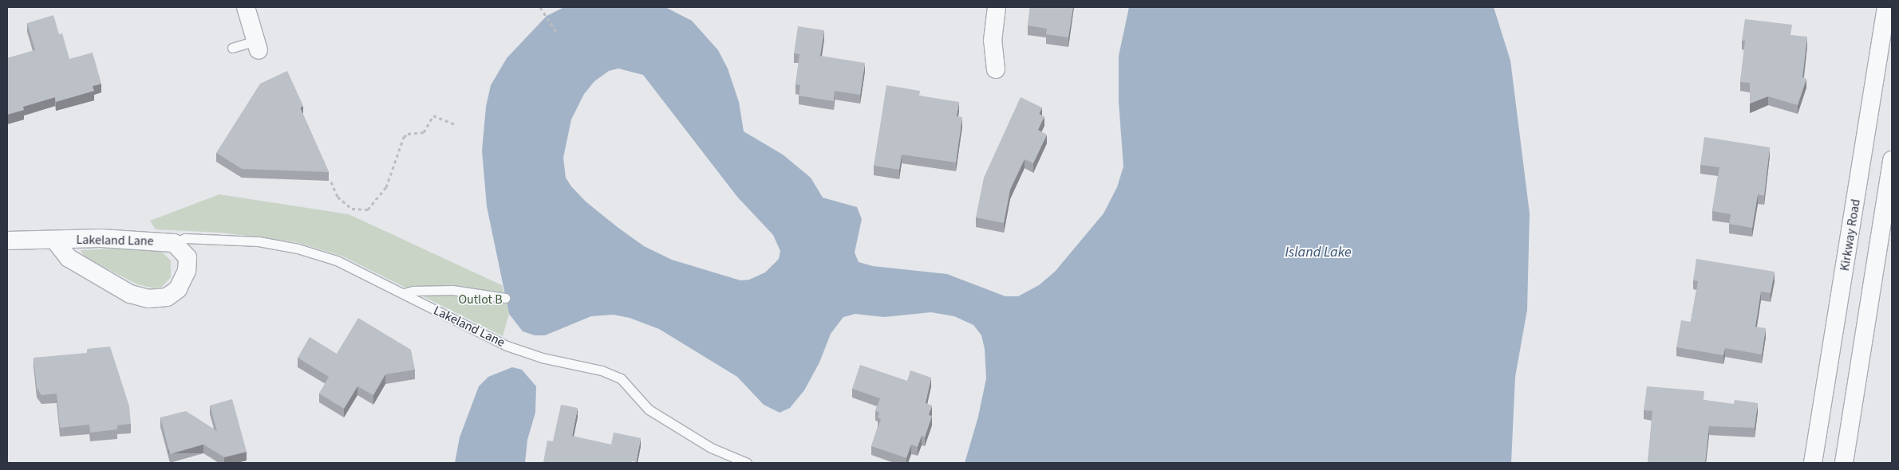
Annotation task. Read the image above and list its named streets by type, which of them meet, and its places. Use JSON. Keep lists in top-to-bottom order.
{
  "streets": {
    "street": ["Kirkway Road", "Lakeland Lane"]
  },
  "water": ["Island Lake"],
  "parks": ["Outlot B"]
}
